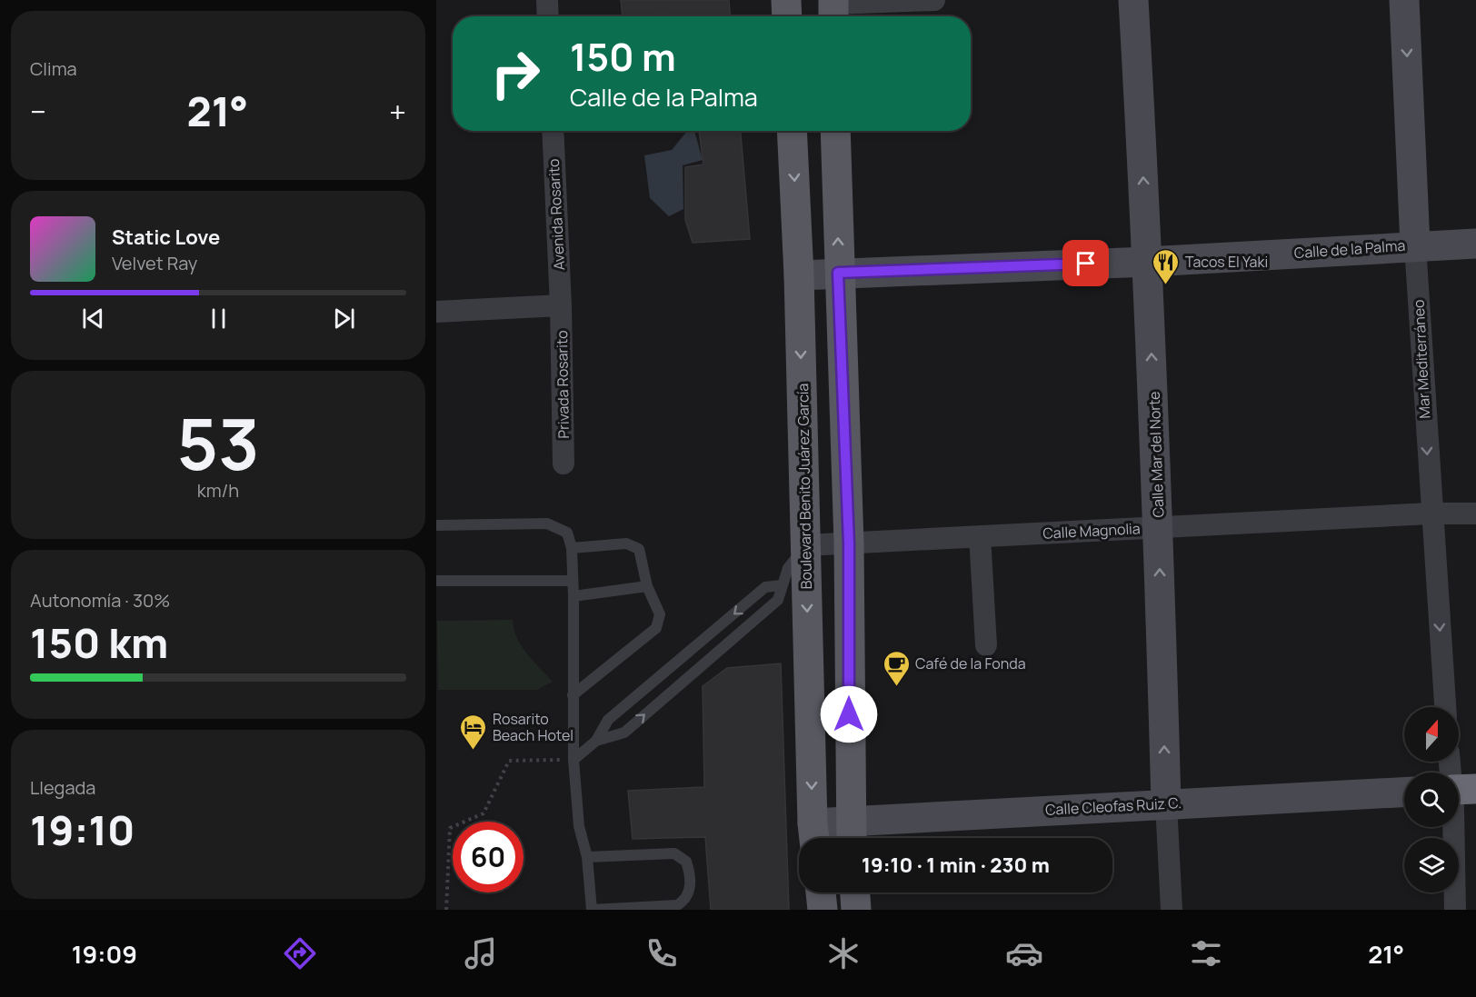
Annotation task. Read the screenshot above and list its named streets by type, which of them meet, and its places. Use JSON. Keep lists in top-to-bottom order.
{
  "streets": {
    "main road": ["Boulevard Benito Juárez García"],
    "street": [
      "Avenida Rosarito",
      "Calle de la Palma",
      "Mar Mediterráneo",
      "Privada Rosarito",
      "Calle Mar del Norte",
      "Calle Magnolia",
      "Calle Cleofas Ruiz C."
    ]
  },
  "crossings": [
    ["Avenida Rosarito", "Privada Rosarito"],
    ["Calle de la Palma", "Mar Mediterráneo"],
    ["Calle de la Palma", "Calle Mar del Norte"],
    ["Calle de la Palma", "Boulevard Benito Juárez García"],
    ["Mar Mediterráneo", "Calle Magnolia"],
    ["Calle Mar del Norte", "Calle Magnolia"],
    ["Calle Mar del Norte", "Calle Cleofas Ruiz C."],
    ["Boulevard Benito Juárez García", "Calle Magnolia"],
    ["Boulevard Benito Juárez García", "Calle Cleofas Ruiz C."]
  ],
  "one_way": ["Mar Mediterráneo", "Calle Mar del Norte"],
  "places": {
    "restaurant": ["Tacos El Yaki"],
    "cafe": ["Café de la Fonda"],
    "hotel": ["Rosarito Beach Hotel"]
  },
  "north": "top",
  "page": {
    "tile": [
      "Clima",
      ["53", "km/h"],
      ["Autonomía · 30%", "150 km"],
      ["Llegada", "19:10"]
    ],
    "turn": ["150 m", "Calle de la Palma"],
    "heat": ["−", "21°", "+"],
    "song": ["Static Love", "Velvet Ray"],
    "limit": "60",
    "trip": "19:10 · 1 min · 230 m",
    "tabs": ["19:09", "21°"]
  }
}
